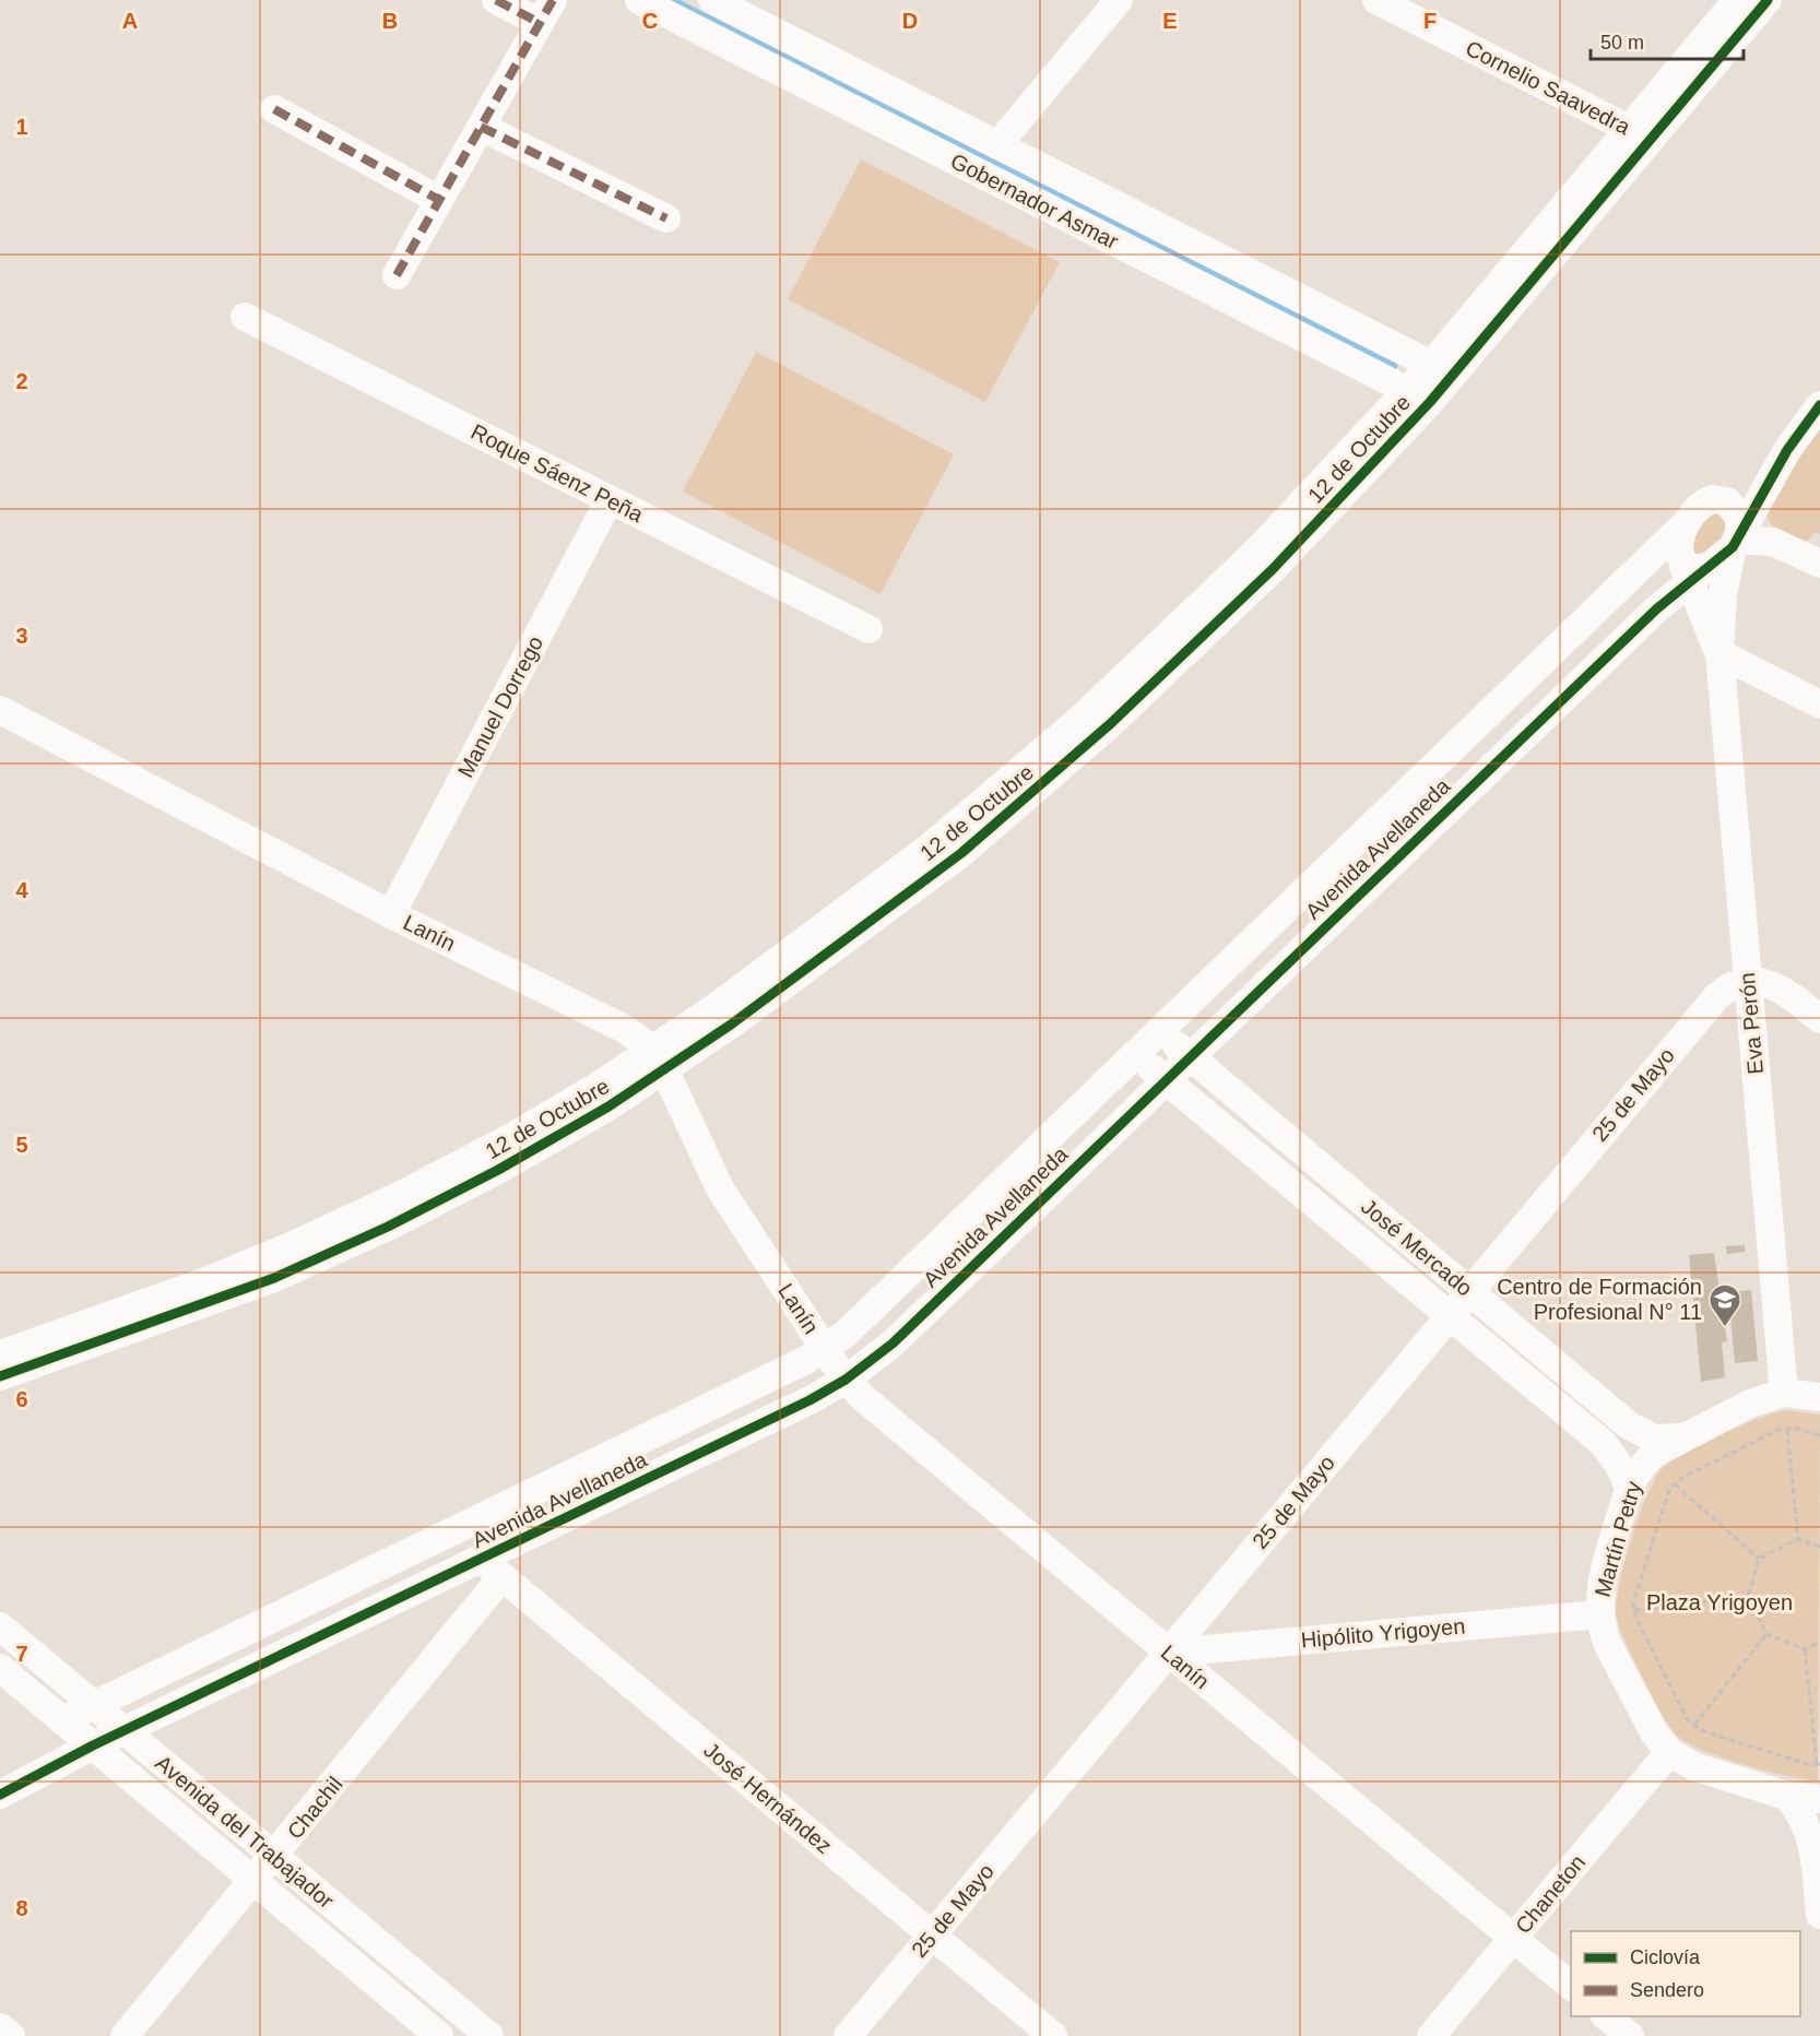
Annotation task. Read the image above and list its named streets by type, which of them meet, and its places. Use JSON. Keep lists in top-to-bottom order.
{
  "streets": {
    "street": [
      "Cornelio Saavedra",
      "Gobernador Asmar",
      "12 de Octubre",
      "Roque Sáenz Peña",
      "Manuel Dorrego",
      "Avenida Avellaneda",
      "Lanín",
      "Eva Perón",
      "25 de Mayo",
      "José Mercado",
      "Martín Petry",
      "Hipólito Yrigoyen",
      "José Hernández",
      "Chachil",
      "Avenida del Trabajador",
      "Chaneton"
    ]
  },
  "crossings": [
    ["Cornelio Saavedra", "12 de Octubre"],
    ["Gobernador Asmar", "12 de Octubre"],
    ["12 de Octubre", "Lanín"],
    ["Roque Sáenz Peña", "Manuel Dorrego"],
    ["Manuel Dorrego", "Lanín"],
    ["Avenida Avellaneda", "Lanín"],
    ["Avenida Avellaneda", "Eva Perón"],
    ["Avenida Avellaneda", "José Mercado"],
    ["Avenida Avellaneda", "José Hernández"],
    ["Avenida Avellaneda", "Chachil"],
    ["Avenida Avellaneda", "Avenida del Trabajador"],
    ["Lanín", "25 de Mayo"],
    ["Lanín", "Hipólito Yrigoyen"],
    ["Lanín", "Chaneton"],
    ["Eva Perón", "25 de Mayo"],
    ["Eva Perón", "Martín Petry"],
    ["25 de Mayo", "José Mercado"],
    ["25 de Mayo", "Hipólito Yrigoyen"],
    ["25 de Mayo", "José Hernández"],
    ["José Mercado", "Martín Petry"],
    ["Martín Petry", "Hipólito Yrigoyen"],
    ["Martín Petry", "Chaneton"],
    ["José Hernández", "Chachil"],
    ["Chachil", "Avenida del Trabajador"]
  ],
  "parks": ["Plaza Yrigoyen"],
  "places": {
    "school or university": ["Centro de Formación Profesional N° 11"]
  },
  "legend": ["Ciclovía", "Sendero"],
  "scale_bar": "50 m",
  "grid": {
    "columns": [
      "A",
      "B",
      "C",
      "D",
      "E",
      "F"
    ],
    "rows": [
      "1",
      "2",
      "3",
      "4",
      "5",
      "6",
      "7",
      "8"
    ]
  }
}
